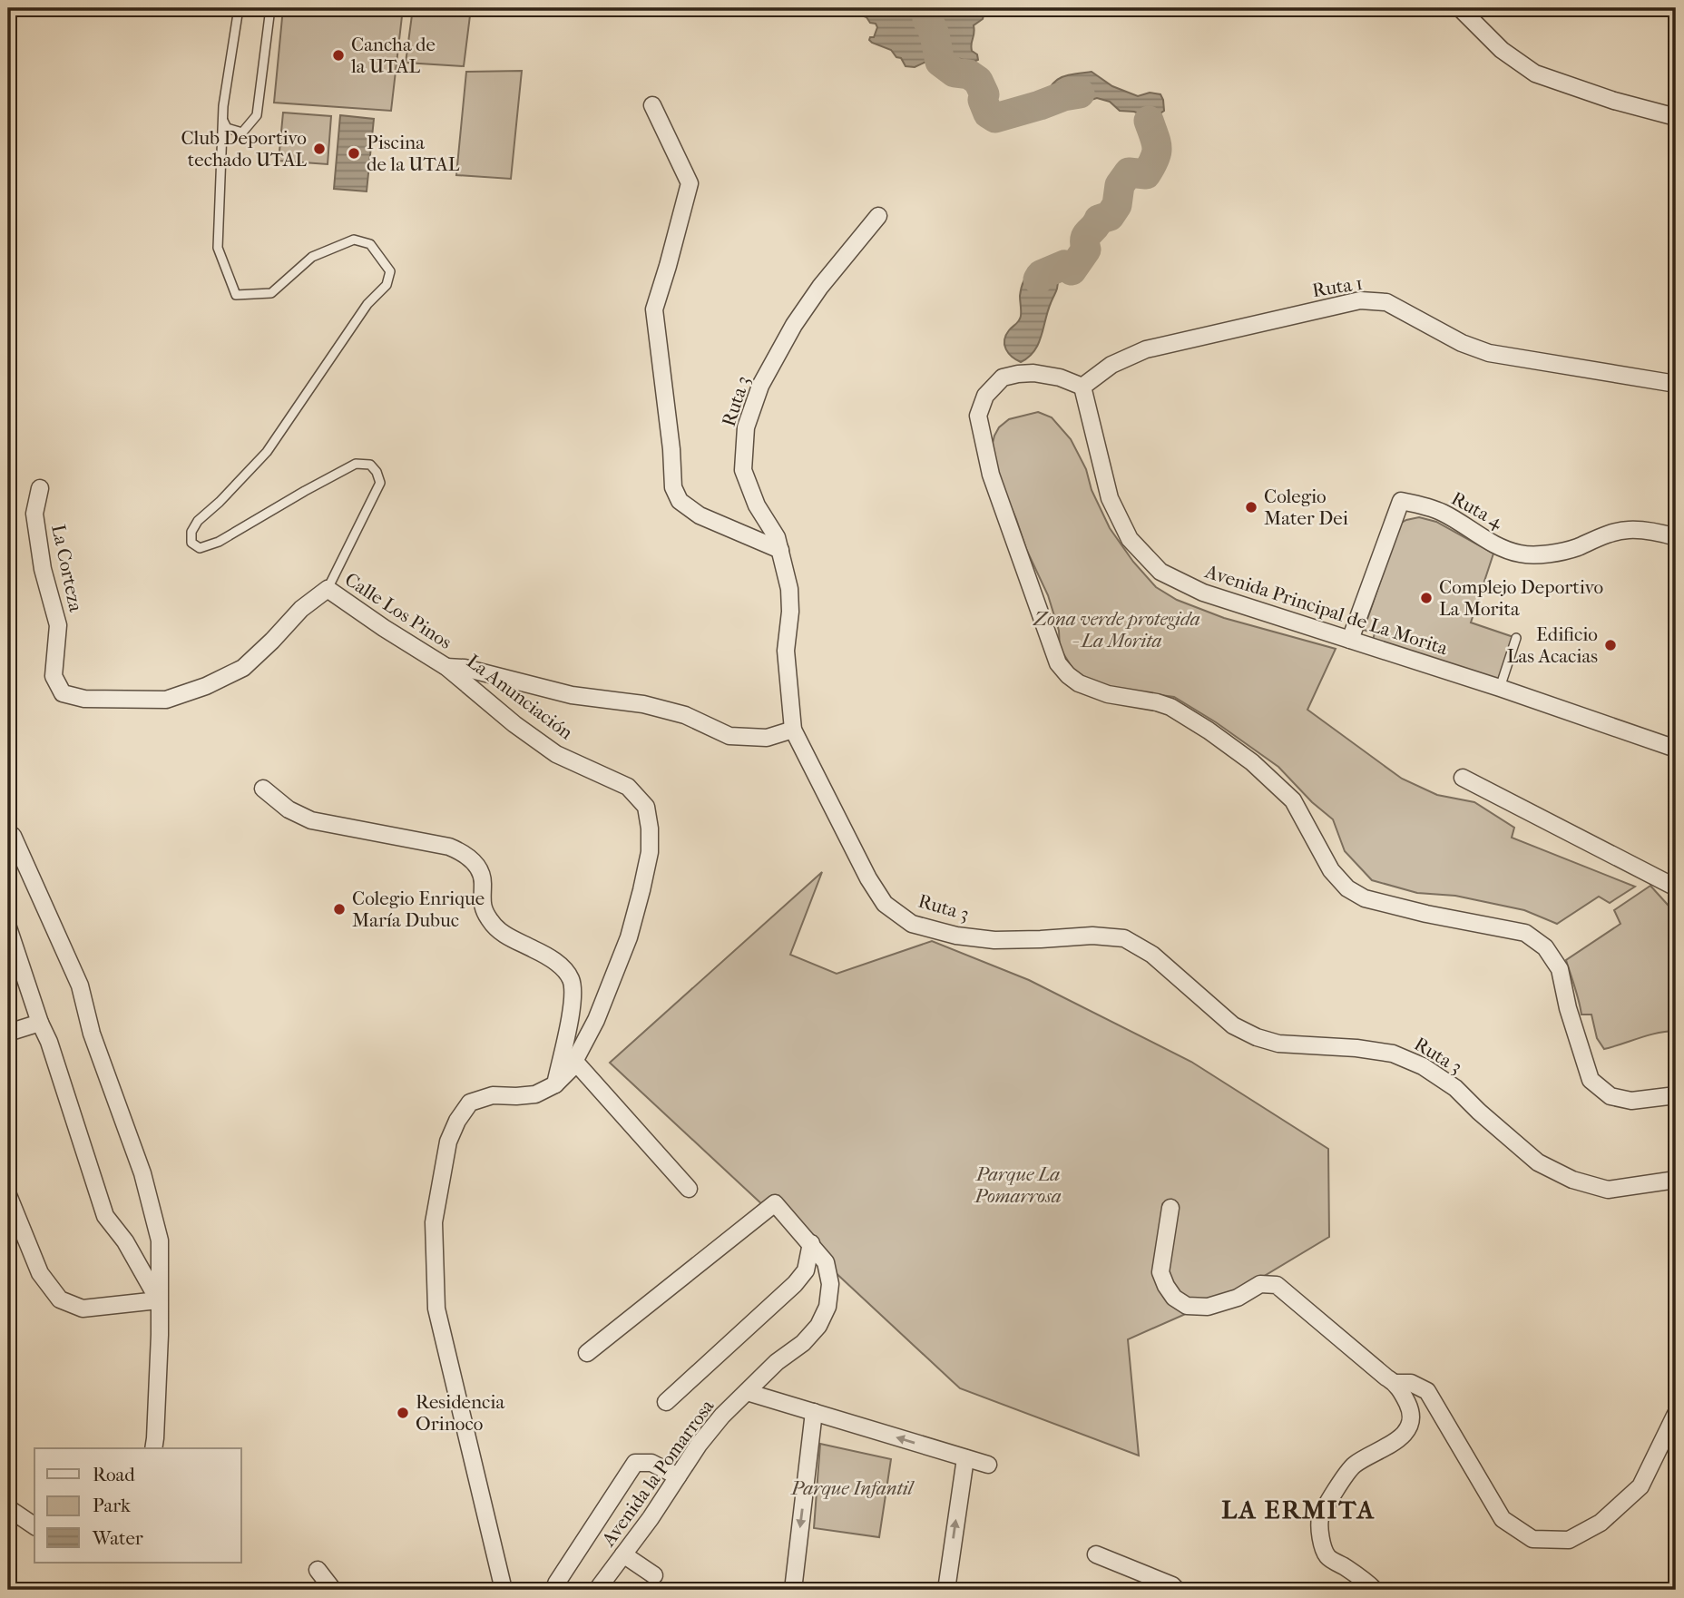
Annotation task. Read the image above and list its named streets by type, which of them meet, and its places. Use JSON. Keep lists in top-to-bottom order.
{
  "streets": {
    "street": [
      "Ruta 1",
      "Ruta 3",
      "Ruta 4",
      "La Corteza",
      "Avenida Principal de La Morita",
      "Calle Los Pinos",
      "La Anunciación",
      "Avenida la Pomarrosa"
    ]
  },
  "crossings": [
    ["Ruta 1", "Avenida Principal de La Morita"],
    ["Ruta 4", "Avenida Principal de La Morita"],
    ["La Corteza", "Calle Los Pinos"],
    ["Calle Los Pinos", "La Anunciación"]
  ],
  "districts": ["LA ERMITA"],
  "parks": ["Zona verde protegida - La Morita", "Parque La Pomarrosa", "Parque Infantil"],
  "places": [
    "Cancha de la UTAL",
    "Club Deportivo techado UTAL",
    "Piscina de la UTAL",
    "Colegio Mater Dei",
    "Complejo Deportivo La Morita",
    "Edificio Las Acacias",
    "Colegio Enrique María Dubuc",
    "Residencia Orinoco"
  ],
  "legend": ["Road", "Park", "Water"]
}
